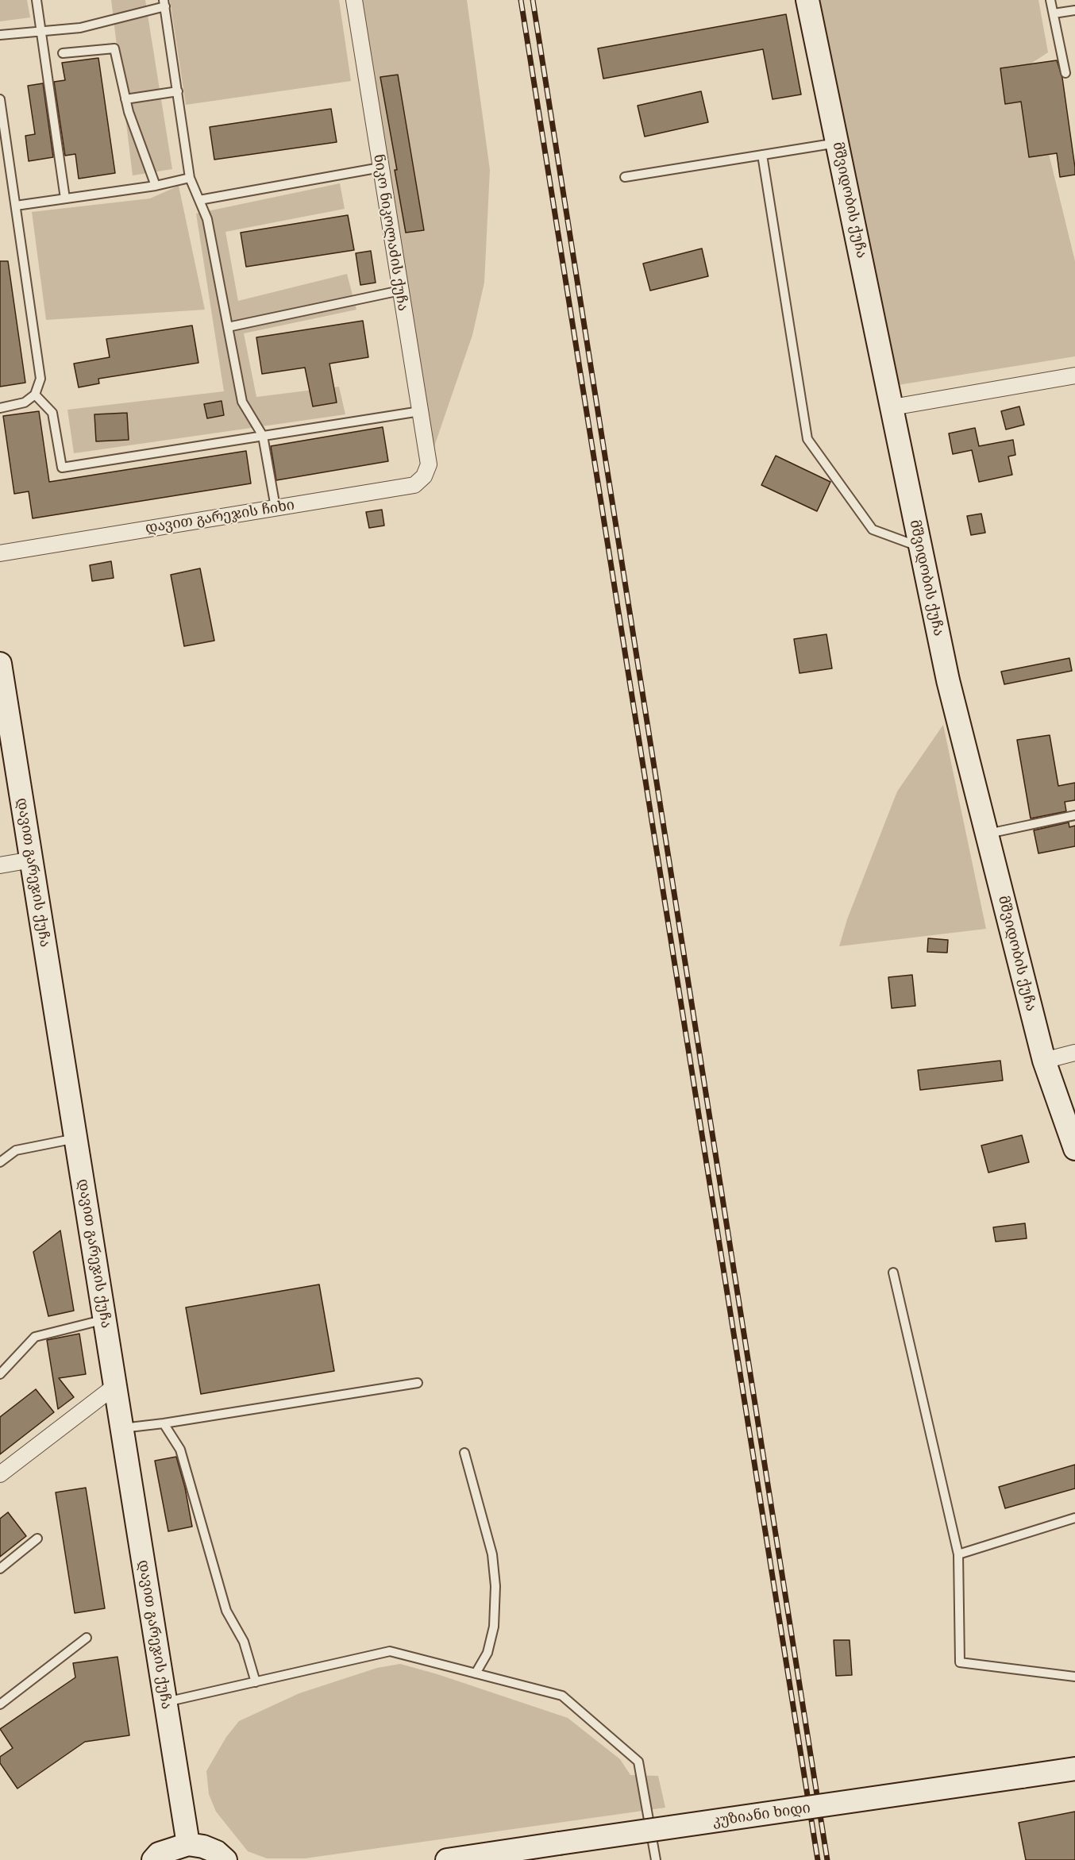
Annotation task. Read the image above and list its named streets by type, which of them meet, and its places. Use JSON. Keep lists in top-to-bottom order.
{
  "streets": {
    "main road": ["მშვიდობის ქუჩა", "დავით გარეჯის ქუჩა", "კუზიანი ხიდი"],
    "street": ["ნიკო ნიკოლაძის ქუჩა", "დავით გარეჯის ჩიხი"]
  },
  "crossings": [
    ["ნიკო ნიკოლაძის ქუჩა", "დავით გარეჯის ჩიხი"]
  ]
}
